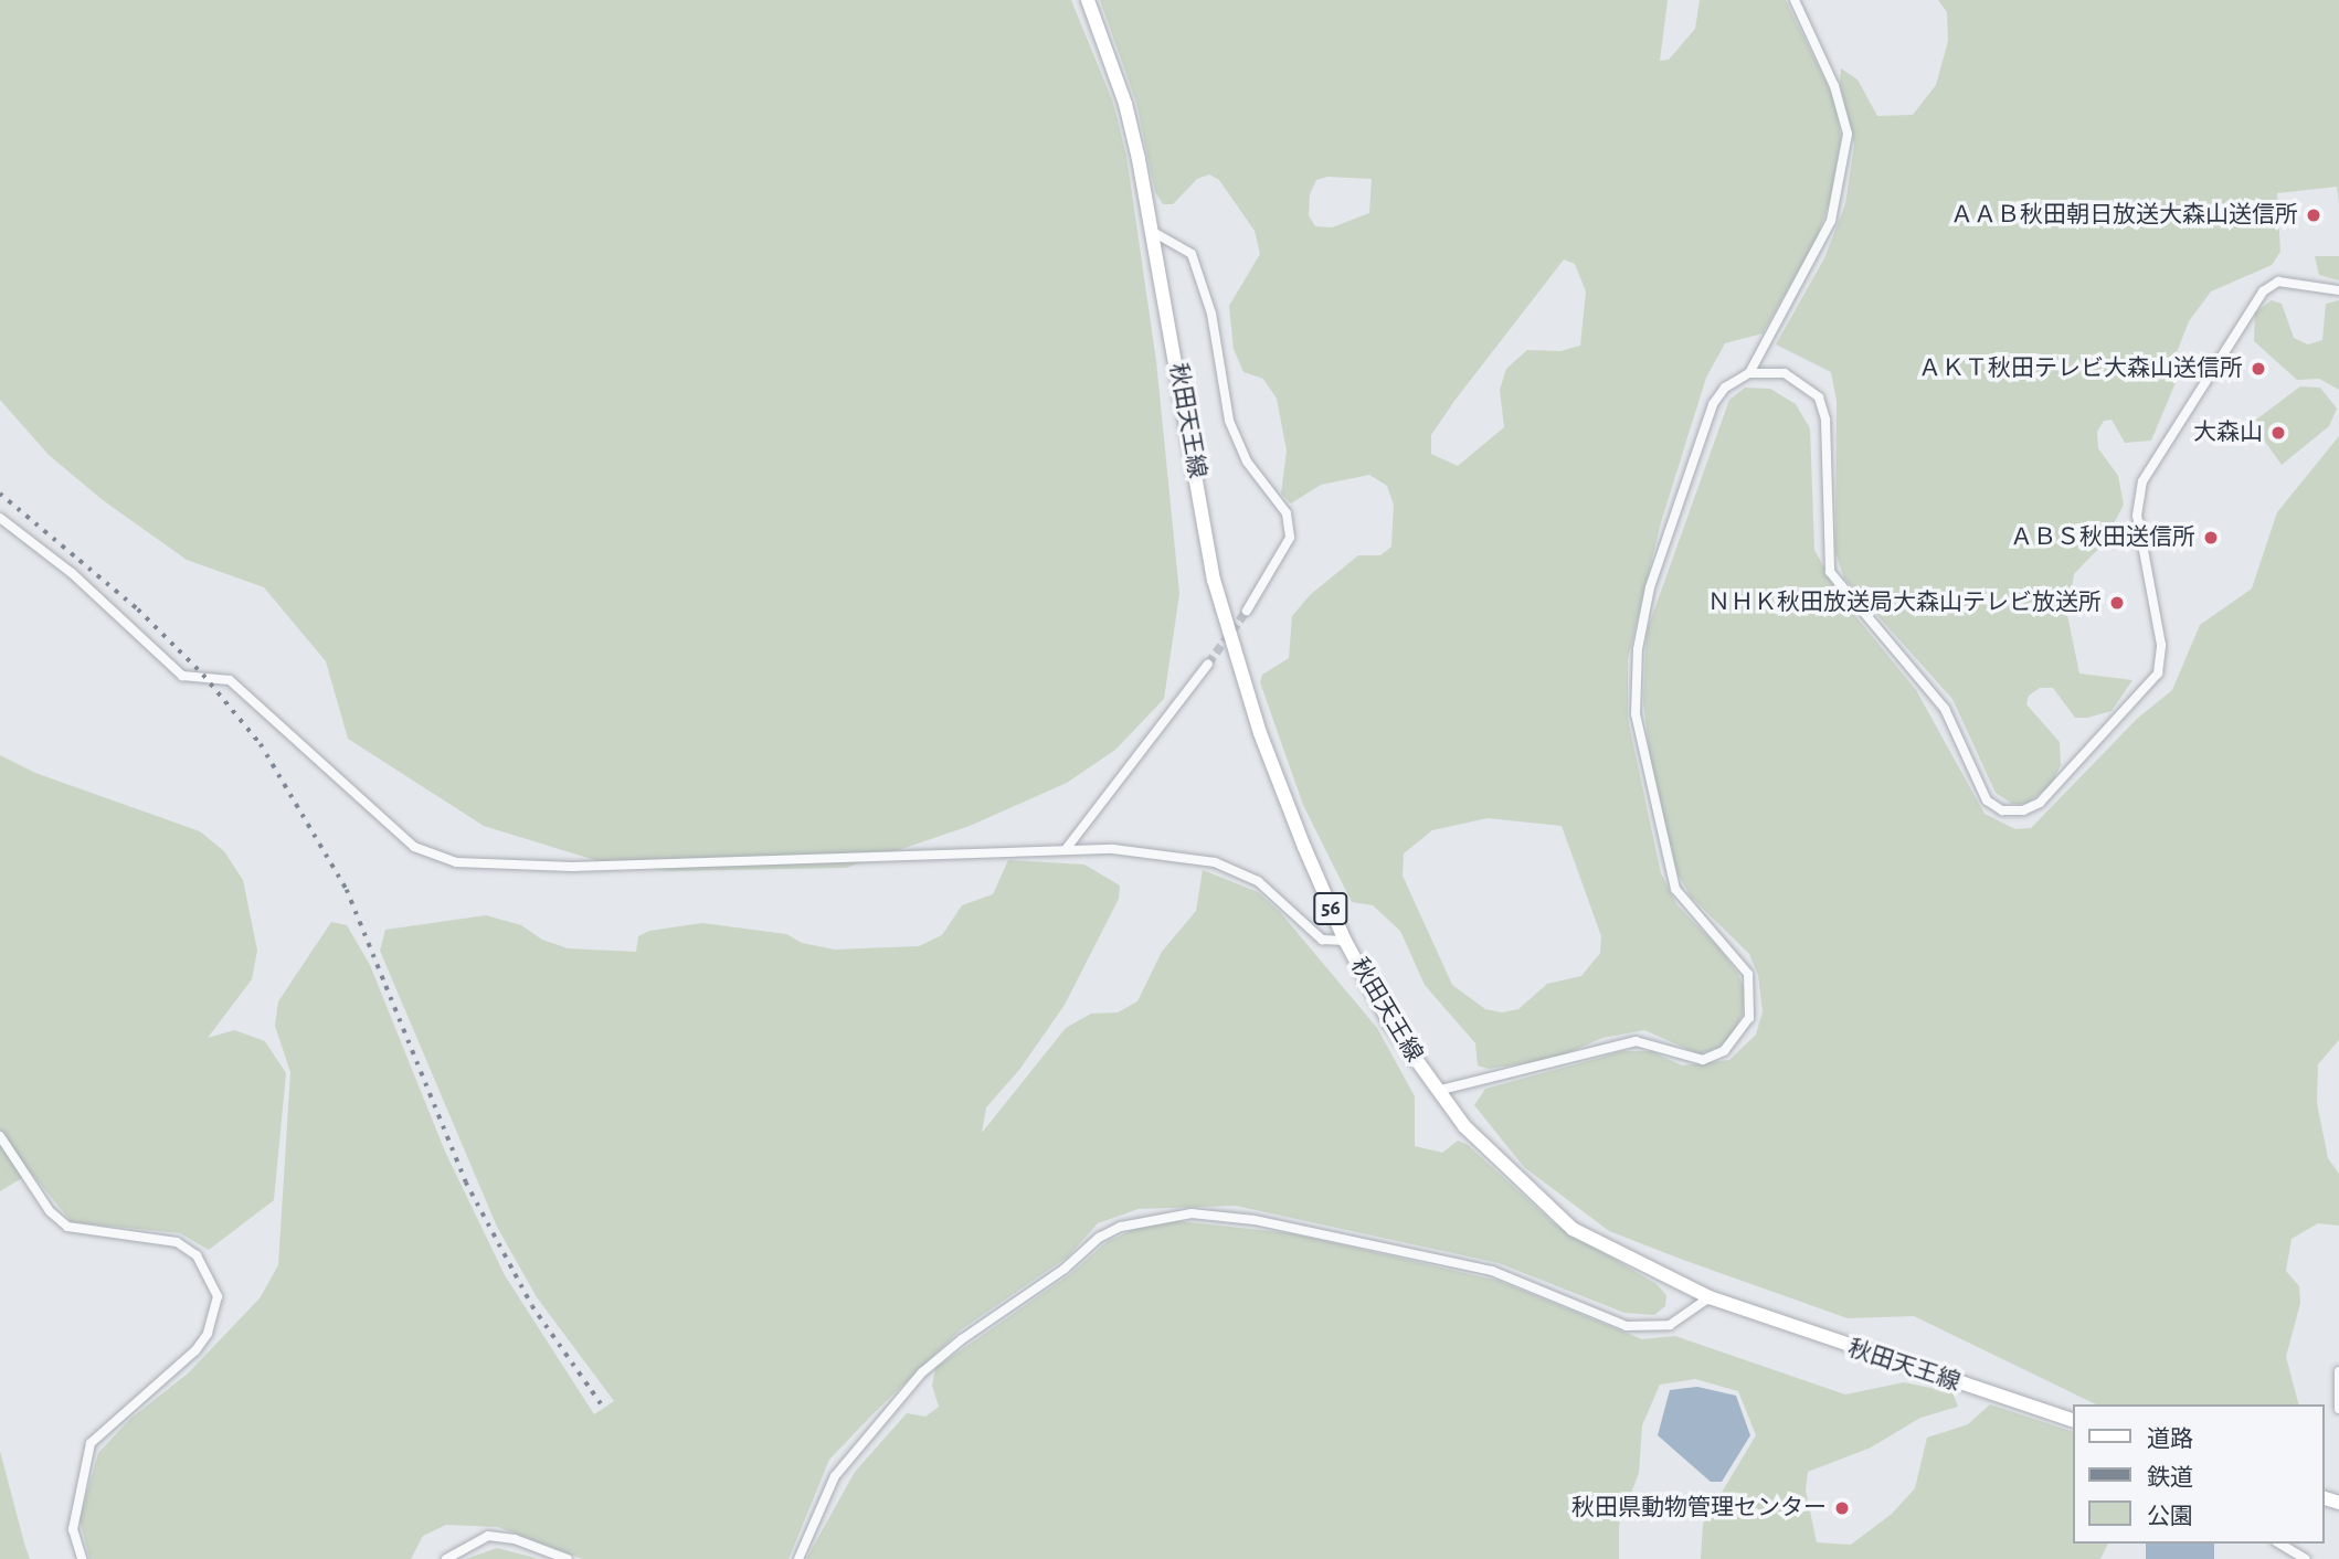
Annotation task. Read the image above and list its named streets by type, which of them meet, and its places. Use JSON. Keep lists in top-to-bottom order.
{
  "streets": {
    "main road": ["秋田天王線", "56"]
  },
  "places": [
    "ＡＡＢ秋田朝日放送大森山送信所",
    "ＡＫＴ秋田テレビ大森山送信所",
    "大森山",
    "ＡＢＳ秋田送信所",
    "ＮＨＫ秋田放送局大森山テレビ放送所",
    "秋田県動物管理センター"
  ],
  "legend": ["道路", "鉄道", "公園"]
}
